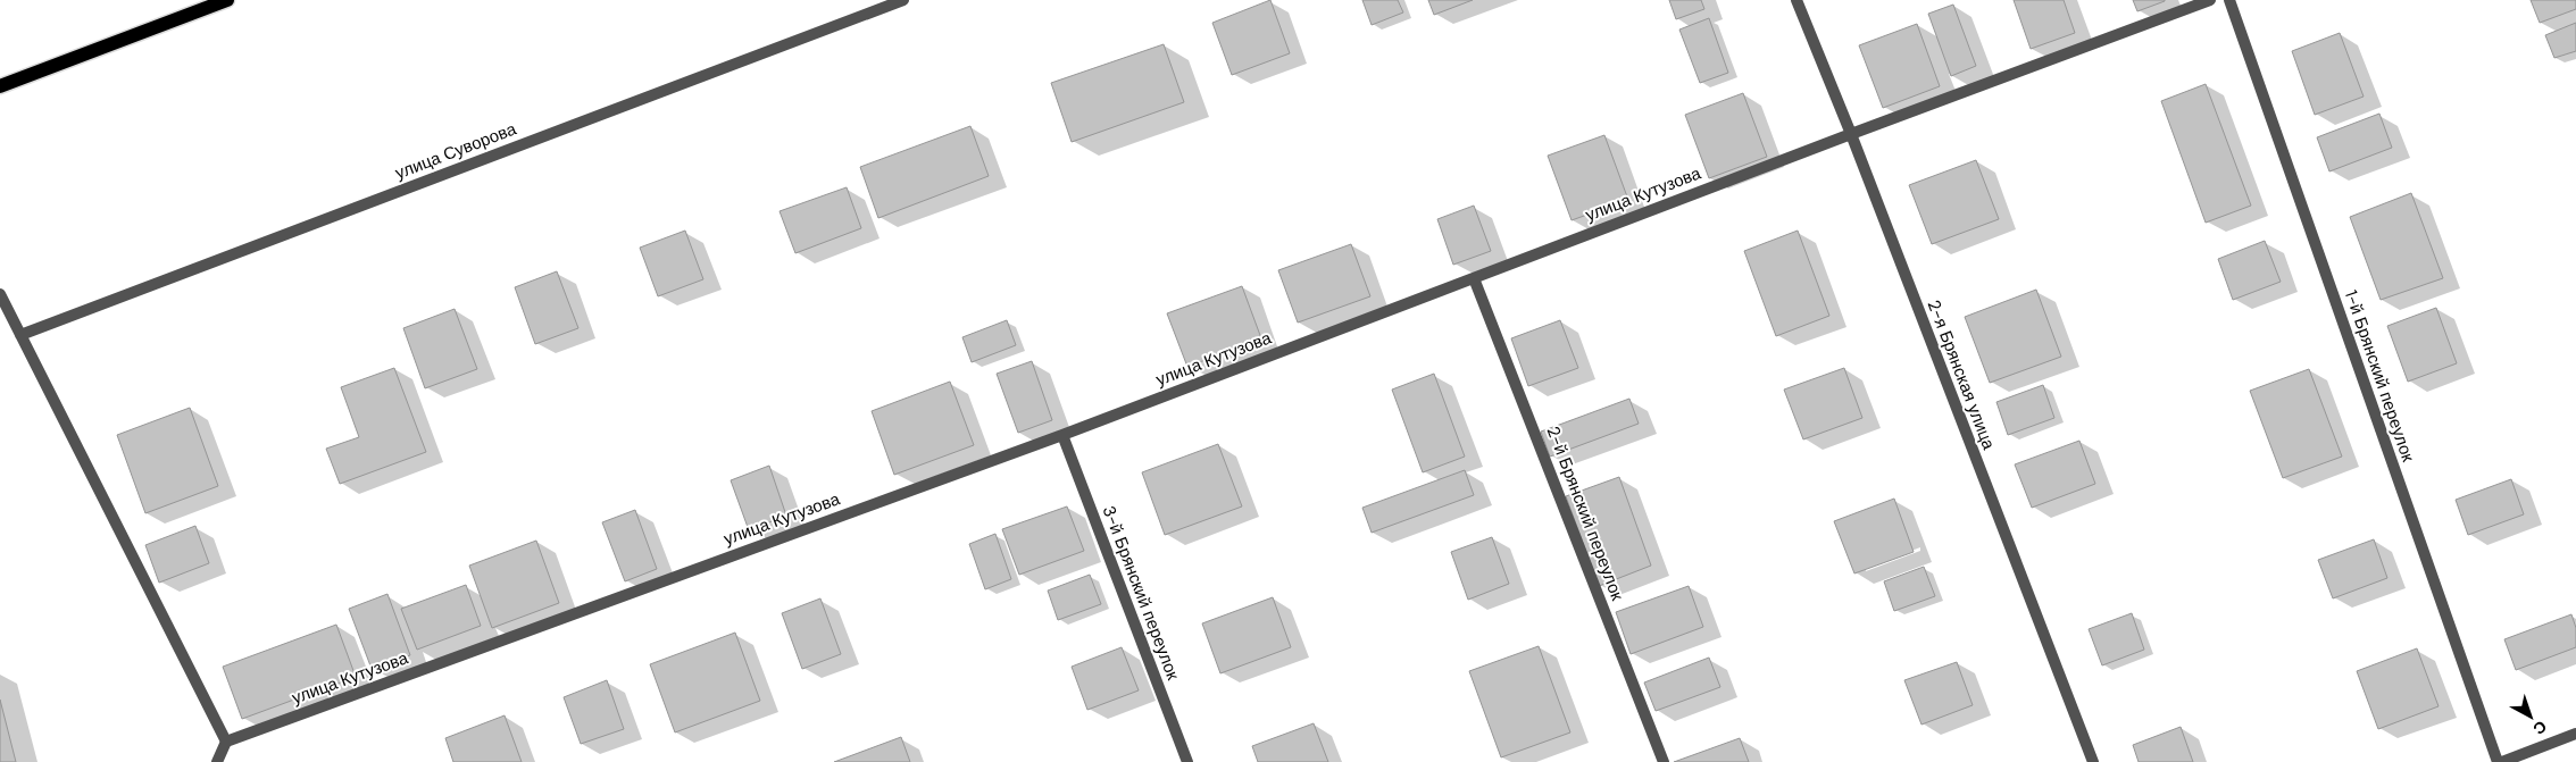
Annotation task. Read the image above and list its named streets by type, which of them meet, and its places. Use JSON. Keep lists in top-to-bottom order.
{
  "streets": {
    "street": [
      "улица Суворова",
      "улица Кутузова",
      "2-я Брянская улица",
      "1-й Брянский переулок",
      "2-й Брянский переулок",
      "3-й Брянский переулок"
    ]
  },
  "crossings": [
    ["улица Кутузова", "2-я Брянская улица"],
    ["улица Кутузова", "2-й Брянский переулок"],
    ["улица Кутузова", "3-й Брянский переулок"]
  ],
  "north": "bottom right"
}
